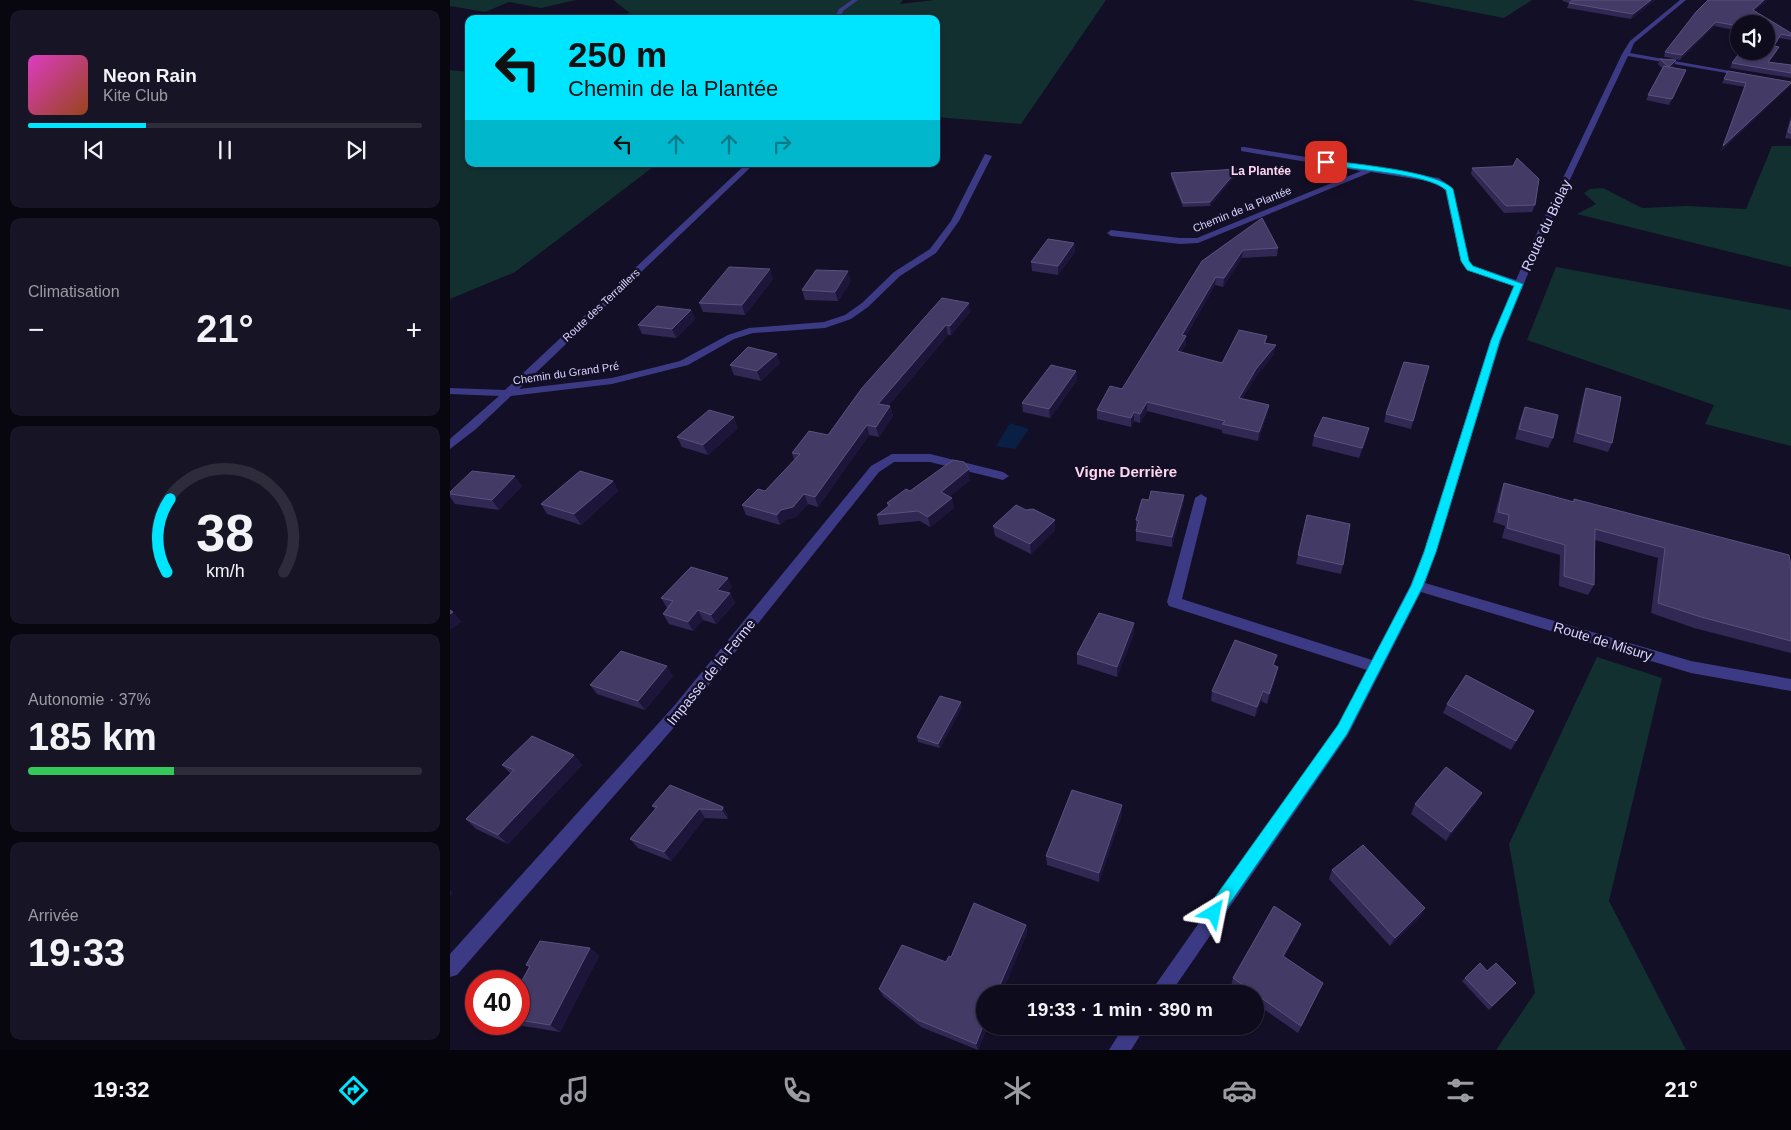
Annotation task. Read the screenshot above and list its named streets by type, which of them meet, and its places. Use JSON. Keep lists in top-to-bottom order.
{
  "streets": {
    "street": [
      "Chemin de la Plantée",
      "Route du Biolay",
      "Route des Terraillers",
      "Chemin du Grand Pré",
      "Route de Misury",
      "Impasse de la Ferme"
    ]
  },
  "crossings": [
    ["Chemin de la Plantée", "Route du Biolay"],
    ["Route du Biolay", "Route de Misury"],
    ["Route des Terraillers", "Chemin du Grand Pré"]
  ],
  "districts": ["La Plantée", "Vigne Derrière"],
  "page": {
    "turn": ["250 m", "Chemin de la Plantée"],
    "song": ["Neon Rain", "Kite Club"],
    "tile": [
      "Climatisation",
      ["Autonomie · 37%", "185 km"],
      ["Arrivée", "19:33"]
    ],
    "heat": ["−", "21°", "+"],
    "limit": "40",
    "trip": "19:33 · 1 min · 390 m",
    "tabs": ["19:32", "21°"],
    "gauge": ["38", "km/h"]
  }
}
